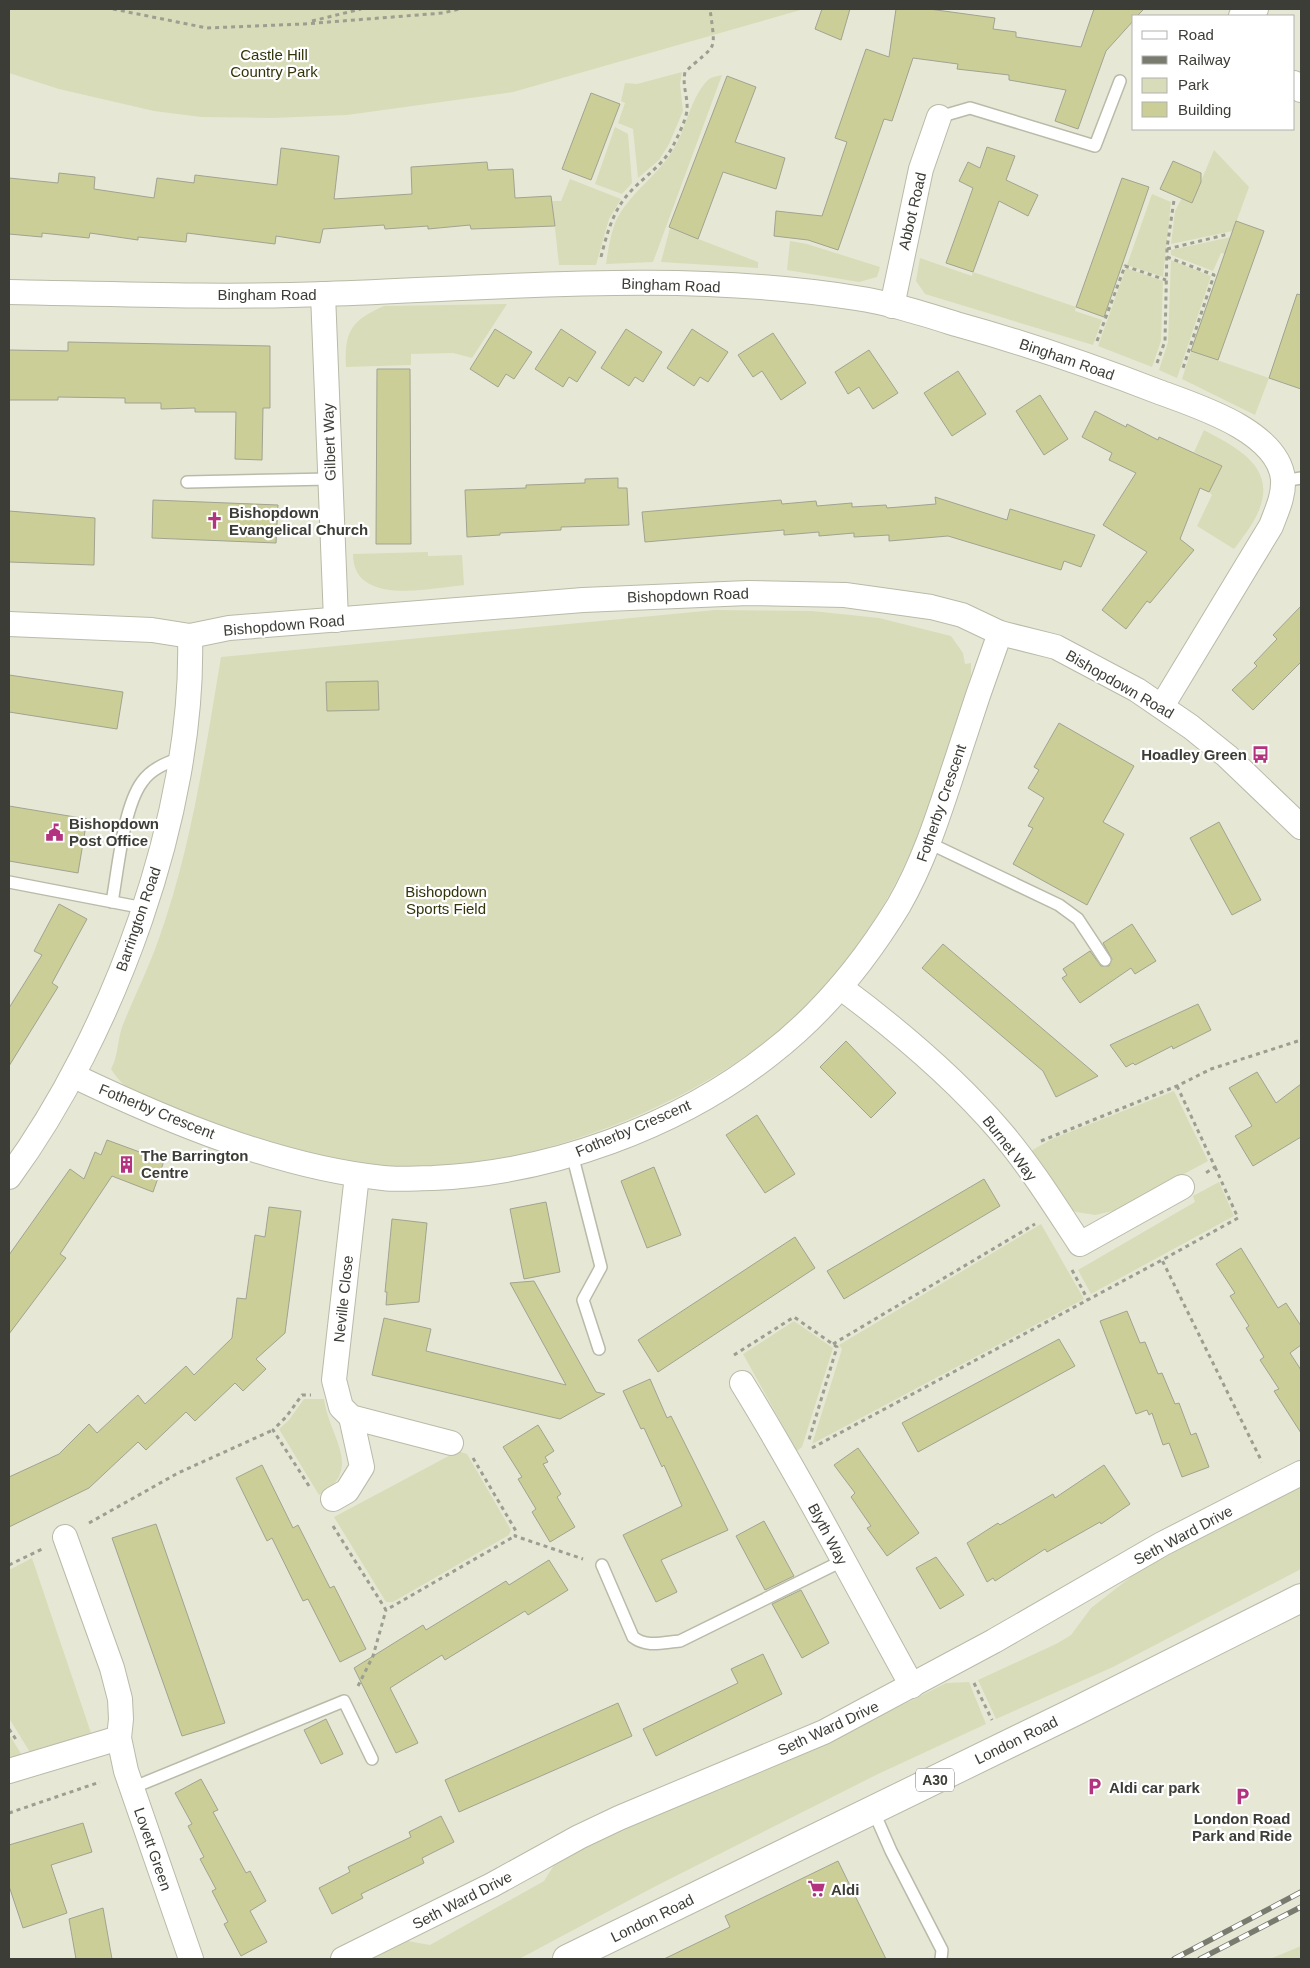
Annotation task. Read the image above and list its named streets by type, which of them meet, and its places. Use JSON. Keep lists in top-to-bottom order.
{
  "streets": {
    "highway": ["London Road", "A30"],
    "street": [
      "Abbot Road",
      "Bingham Road",
      "Gilbert Way",
      "Bishopdown Road",
      "Fotherby Crescent",
      "Barrington Road",
      "Burnet Way",
      "Neville Close",
      "Blyth Way",
      "Seth Ward Drive",
      "Lovett Green"
    ]
  },
  "crossings": [
    ["Abbot Road", "Bingham Road"],
    ["Bingham Road", "Gilbert Way"],
    ["Bingham Road", "Bishopdown Road"],
    ["Gilbert Way", "Bishopdown Road"],
    ["Bishopdown Road", "Fotherby Crescent"],
    ["Bishopdown Road", "Barrington Road"],
    ["Fotherby Crescent", "Barrington Road"],
    ["Fotherby Crescent", "Burnet Way"],
    ["Fotherby Crescent", "Neville Close"],
    ["Blyth Way", "Seth Ward Drive"]
  ],
  "parks": ["Castle Hill Country Park", "Bishopdown Sports Field"],
  "places": {
    "church": ["Bishopdown Evangelical Church"],
    "bus stop": ["Hoadley Green"],
    "public building": ["Bishopdown Post Office"],
    "building": ["The Barrington Centre"],
    "parking": ["Aldi car park", "London Road Park and Ride"],
    "supermarket": ["Aldi"]
  },
  "legend": [
    "Road",
    "Railway",
    "Park",
    "Building"
  ]
}
